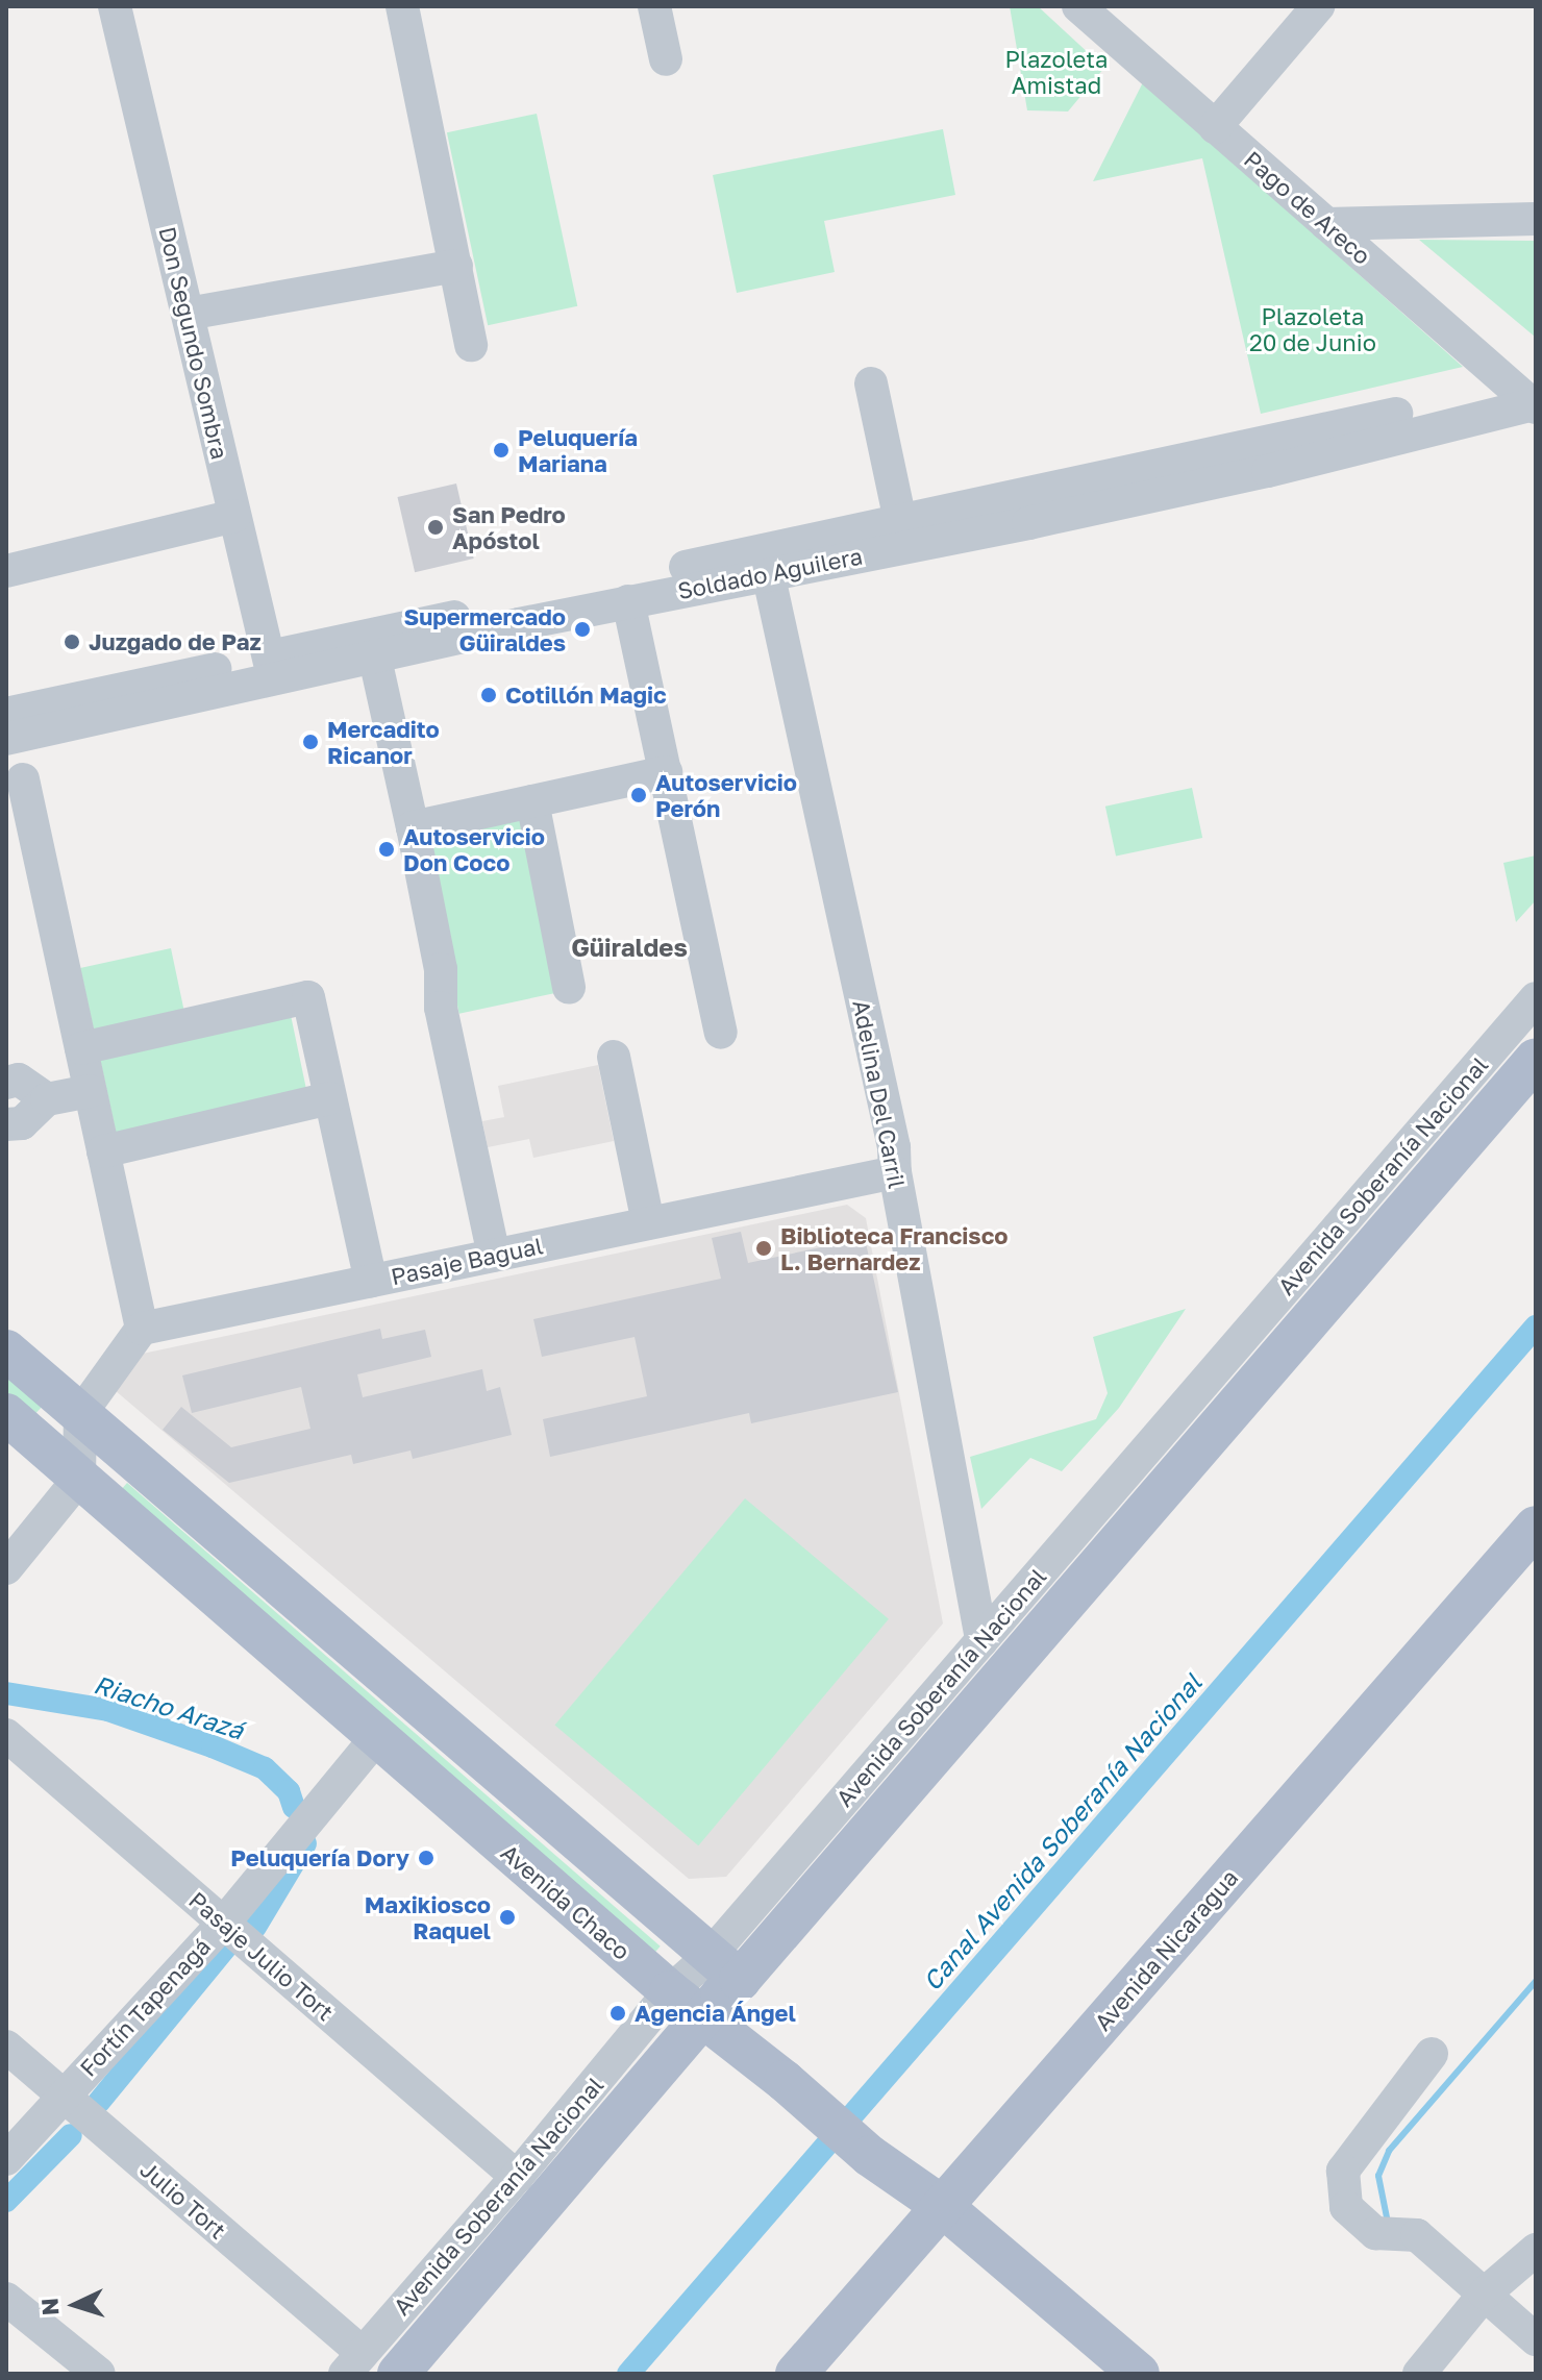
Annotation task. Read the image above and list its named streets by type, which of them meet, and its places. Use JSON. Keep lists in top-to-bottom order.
{
  "streets": {
    "main road": ["Avenida Soberanía Nacional", "Avenida Chaco", "Avenida Nicaragua"],
    "street": [
      "Pago de Areco",
      "Don Segundo Sombra",
      "Soldado Aguilera",
      "Adelina Del Carril",
      "Pasaje Bagual",
      "Pasaje Julio Tort",
      "Fortín Tapenagá",
      "Julio Tort"
    ]
  },
  "crossings": [
    ["Pago de Areco", "Soldado Aguilera"],
    ["Don Segundo Sombra", "Soldado Aguilera"],
    ["Soldado Aguilera", "Adelina Del Carril"],
    ["Adelina Del Carril", "Avenida Soberanía Nacional"],
    ["Adelina Del Carril", "Pasaje Bagual"],
    ["Avenida Soberanía Nacional", "Avenida Chaco"],
    ["Avenida Soberanía Nacional", "Pasaje Julio Tort"],
    ["Avenida Soberanía Nacional", "Julio Tort"],
    ["Avenida Chaco", "Avenida Nicaragua"],
    ["Avenida Chaco", "Fortín Tapenagá"],
    ["Pasaje Julio Tort", "Fortín Tapenagá"],
    ["Fortín Tapenagá", "Julio Tort"]
  ],
  "districts": ["Güiraldes"],
  "water": ["Riacho Arazá", "Canal Avenida Soberanía Nacional"],
  "parks": ["Plazoleta Amistad", "Plazoleta 20 de Junio"],
  "places": [
    "Peluquería Mariana",
    "San Pedro Apóstol",
    "Supermercado Güiraldes",
    "Juzgado de Paz",
    "Cotillón Magic",
    "Mercadito Ricanor",
    "Autoservicio Perón",
    "Autoservicio Don Coco",
    "Biblioteca Francisco L. Bernardez",
    "Peluquería Dory",
    "Maxikiosco Raquel",
    "Agencia Ángel"
  ],
  "north": "left"
}
